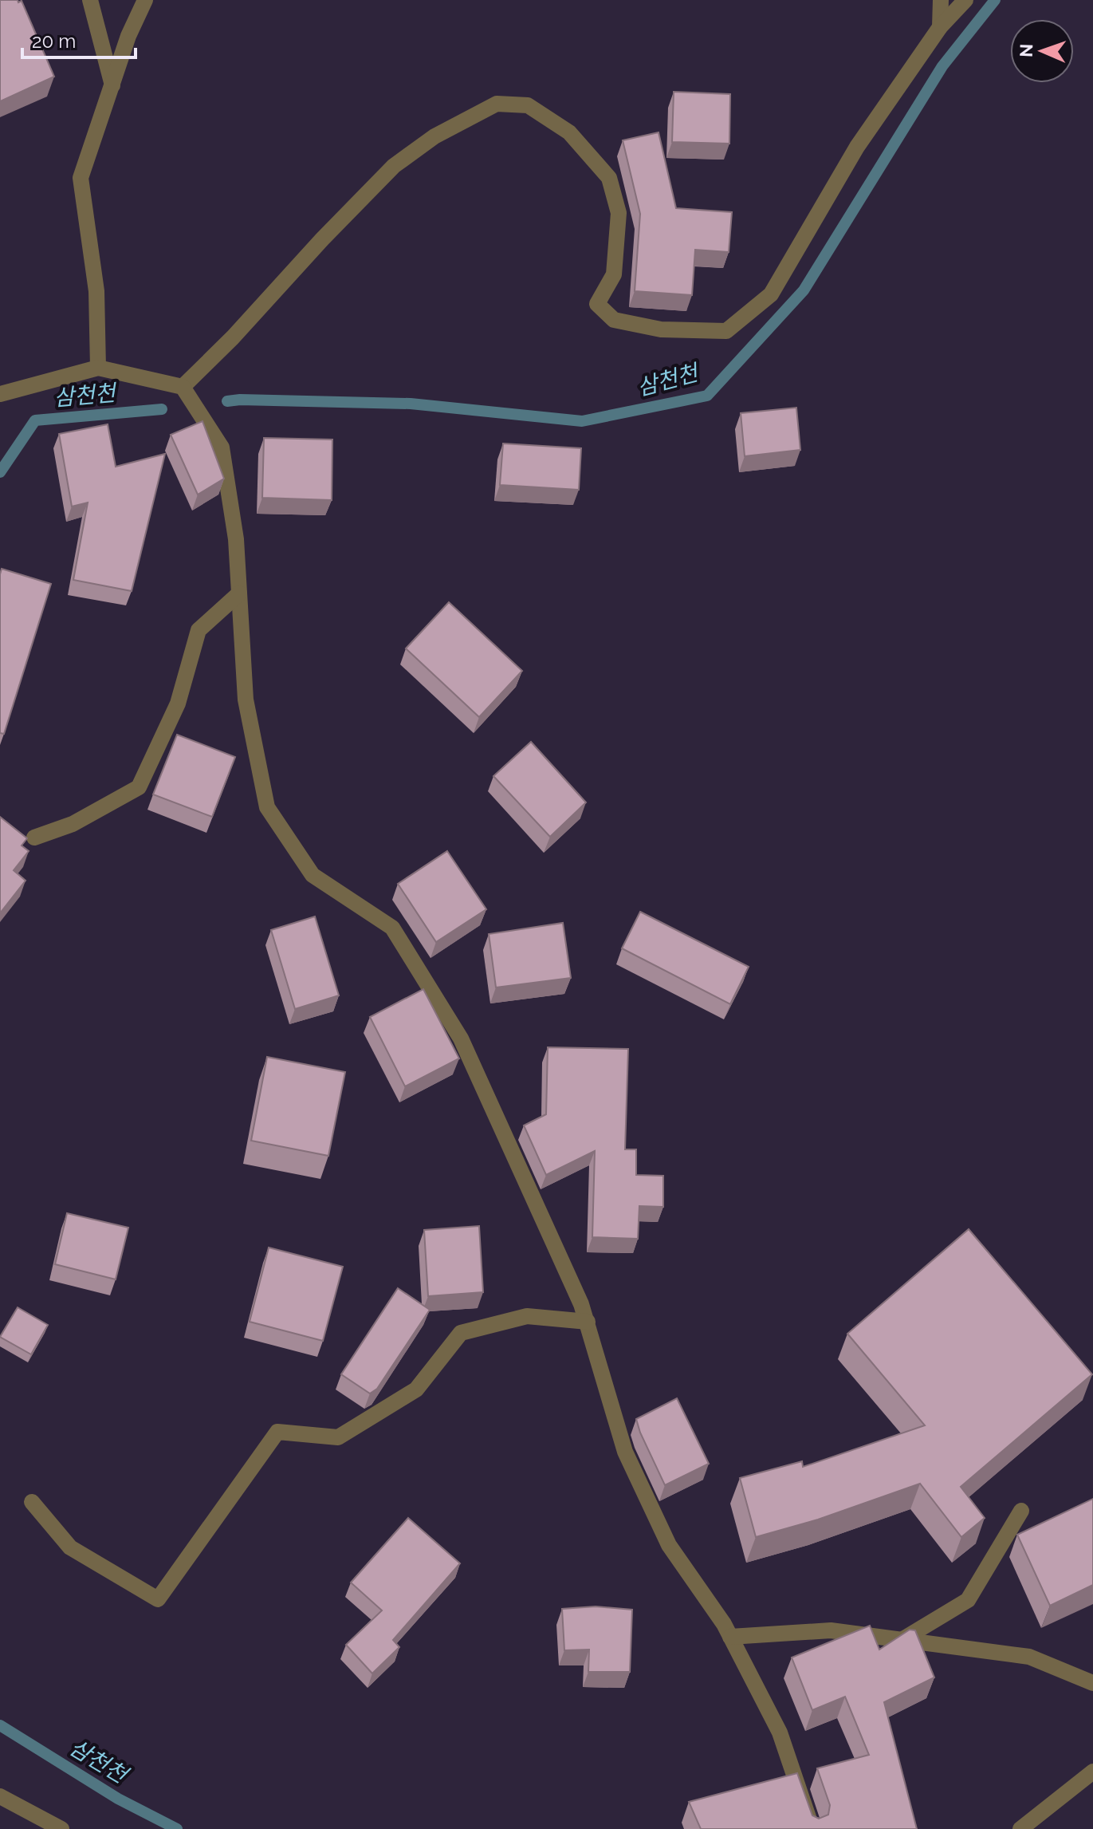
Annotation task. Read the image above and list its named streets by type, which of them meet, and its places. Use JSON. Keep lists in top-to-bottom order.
{
  "water": ["삼천천"],
  "scale_bar": "20 m",
  "north": "left"
}
